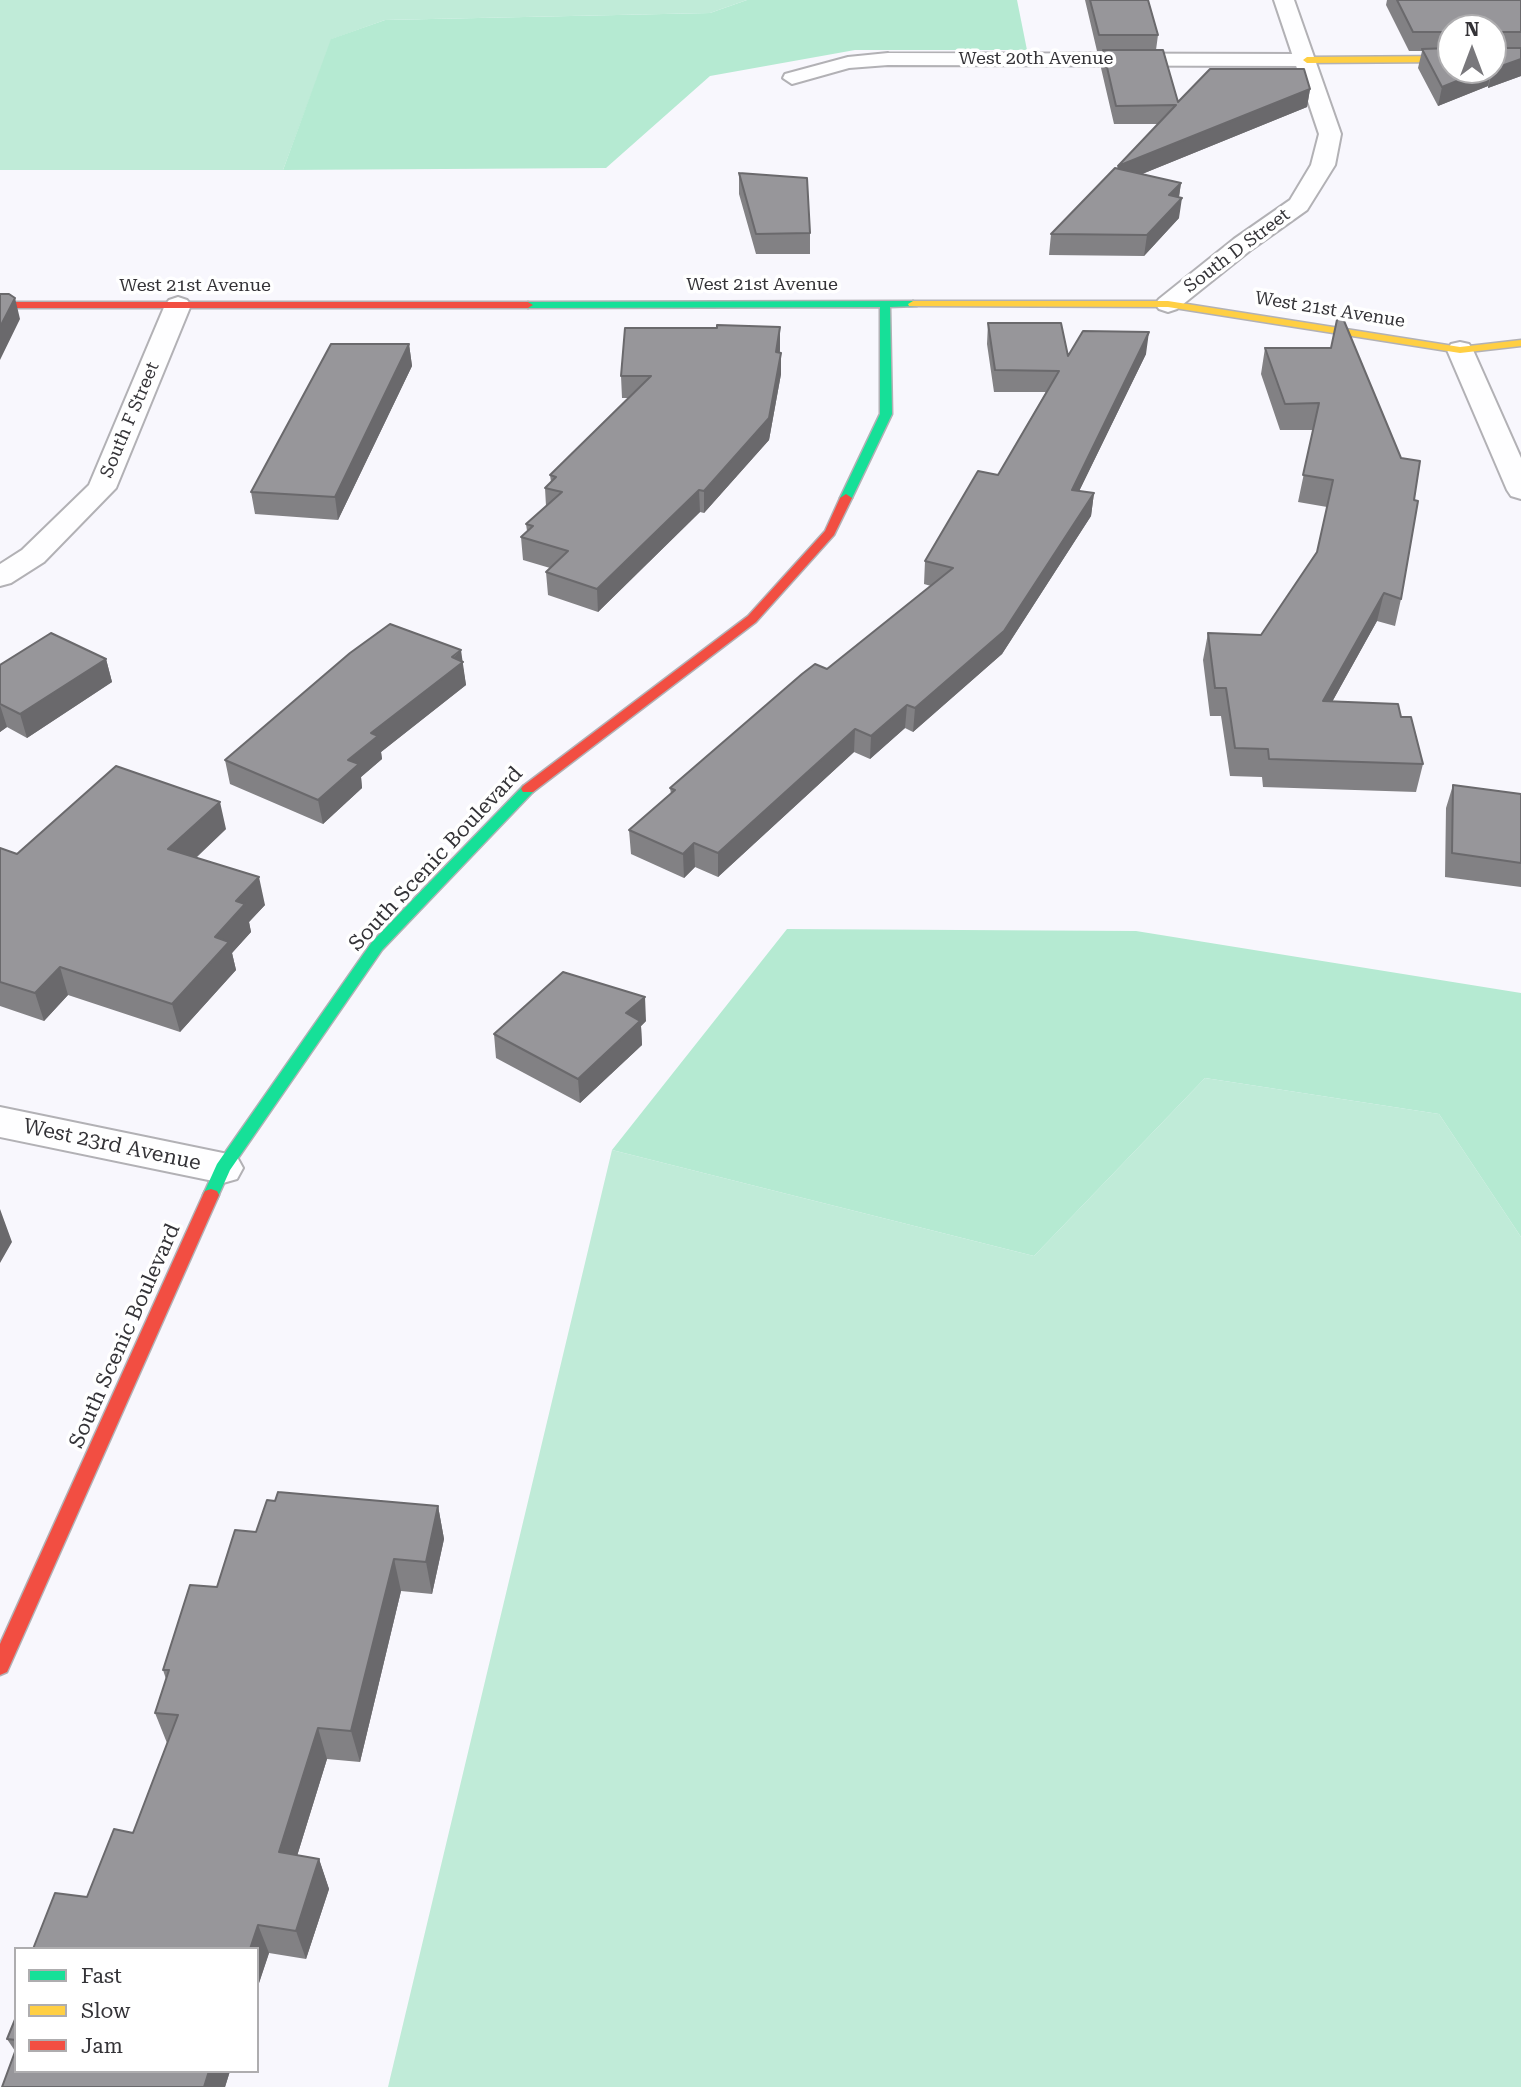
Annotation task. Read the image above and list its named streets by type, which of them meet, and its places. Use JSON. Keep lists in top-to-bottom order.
{
  "streets": {
    "street": [
      "West 20th Avenue",
      "South D Street",
      "West 21st Avenue",
      "South F Street",
      "South Scenic Boulevard",
      "West 23rd Avenue"
    ]
  },
  "crossings": [
    ["West 20th Avenue", "South D Street"],
    ["South D Street", "West 21st Avenue"],
    ["West 21st Avenue", "South F Street"],
    ["West 21st Avenue", "South Scenic Boulevard"],
    ["South Scenic Boulevard", "West 23rd Avenue"]
  ],
  "legend": ["Fast", "Slow", "Jam"],
  "north": "top"
}
